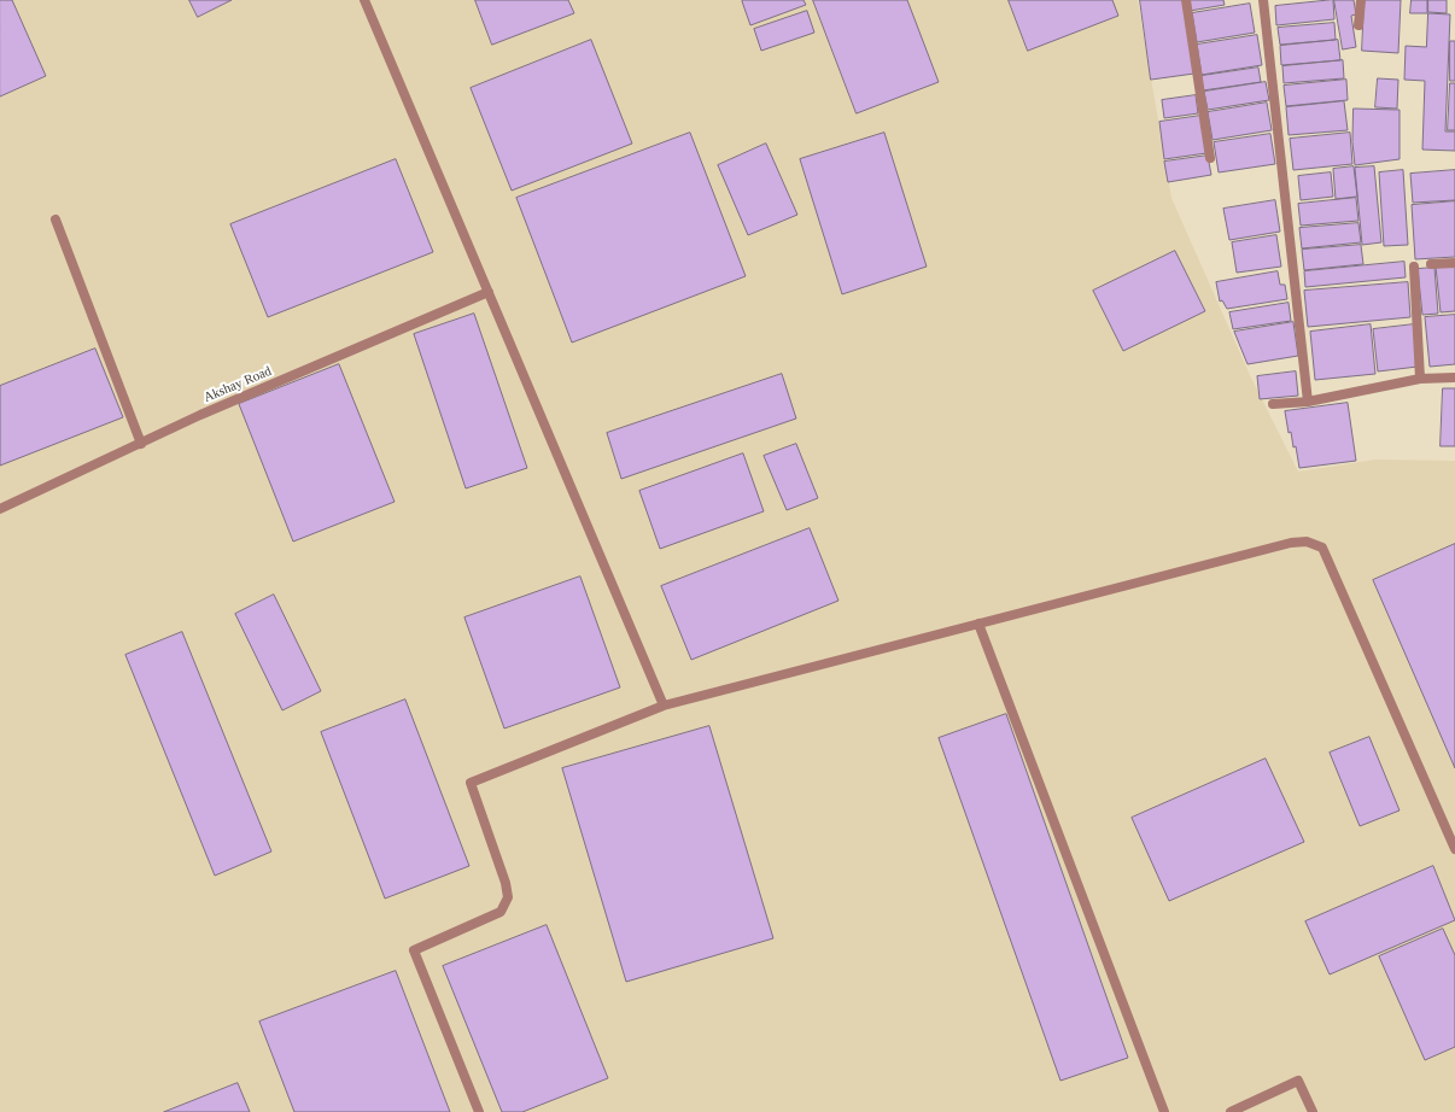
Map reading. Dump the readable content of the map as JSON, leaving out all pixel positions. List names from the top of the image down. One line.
{"streets":{"street":["Akshay Road"]}}
